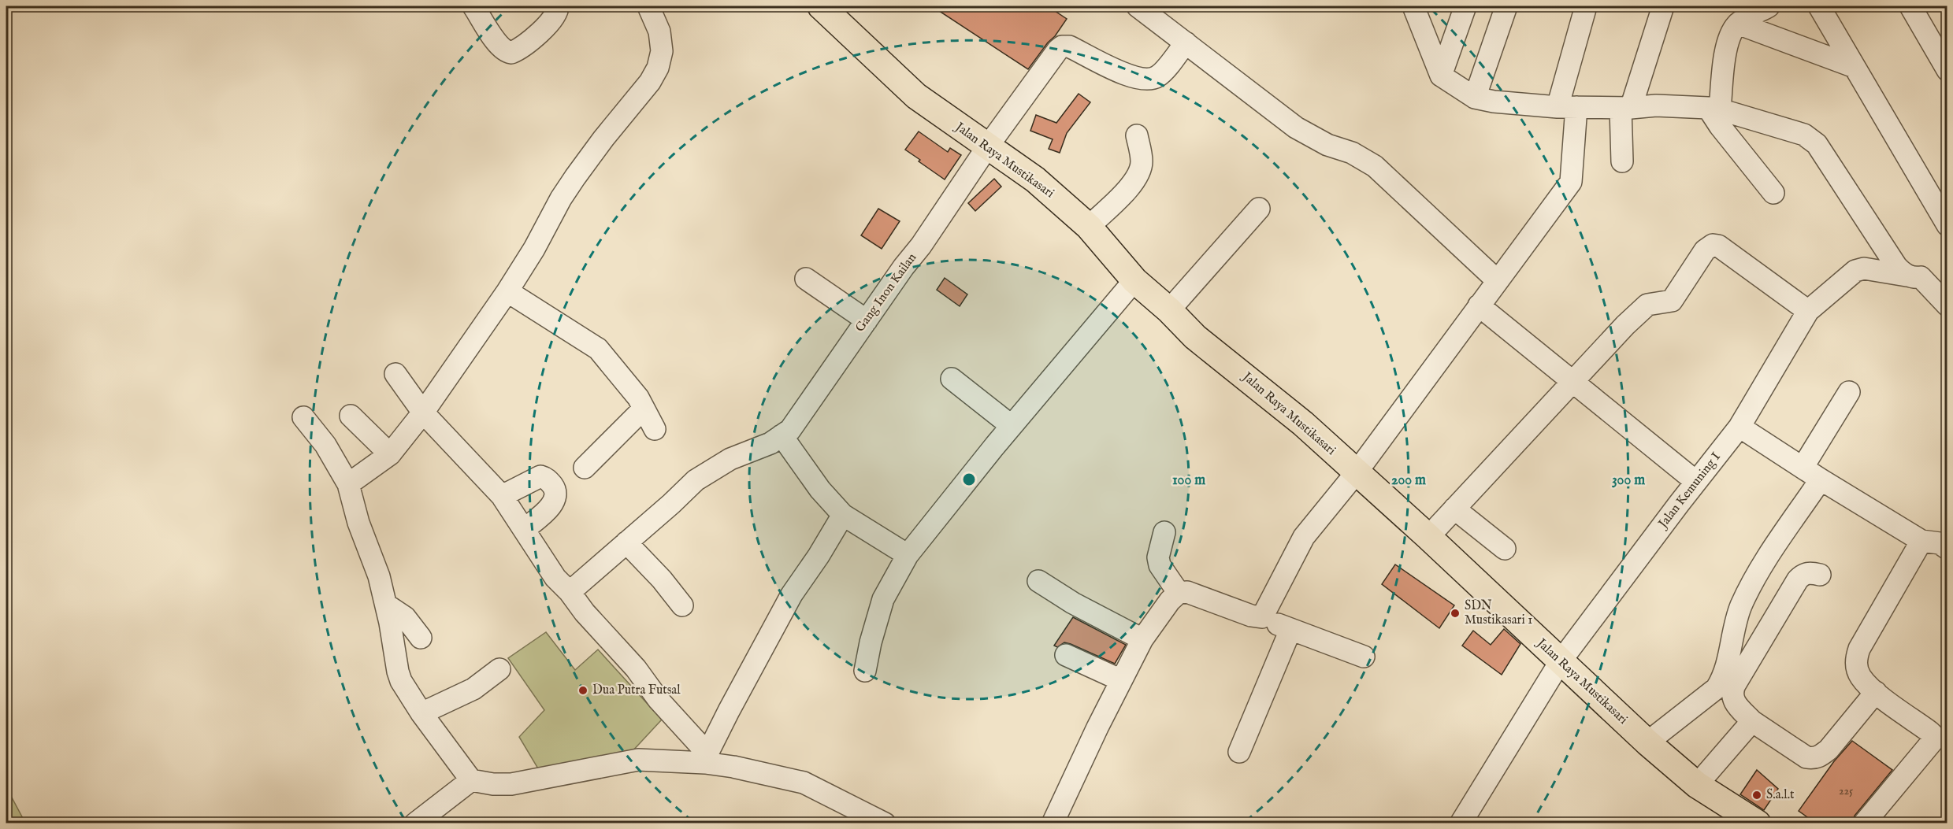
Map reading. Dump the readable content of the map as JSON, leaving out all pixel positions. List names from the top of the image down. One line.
{"streets":{"main road":["Jalan Raya Mustikasari"],"street":["Gang Inon Kailan","Jalan Kemuning I"]},"crossings":[["Jalan Raya Mustikasari","Gang Inon Kailan"],["Jalan Raya Mustikasari","Jalan Kemuning I"]],"places":["SDN Mustikasari 1","Dua Putra Futsal","S.a.l.t"],"house_numbers":["225"],"rings":["100 m","200 m","300 m"]}
